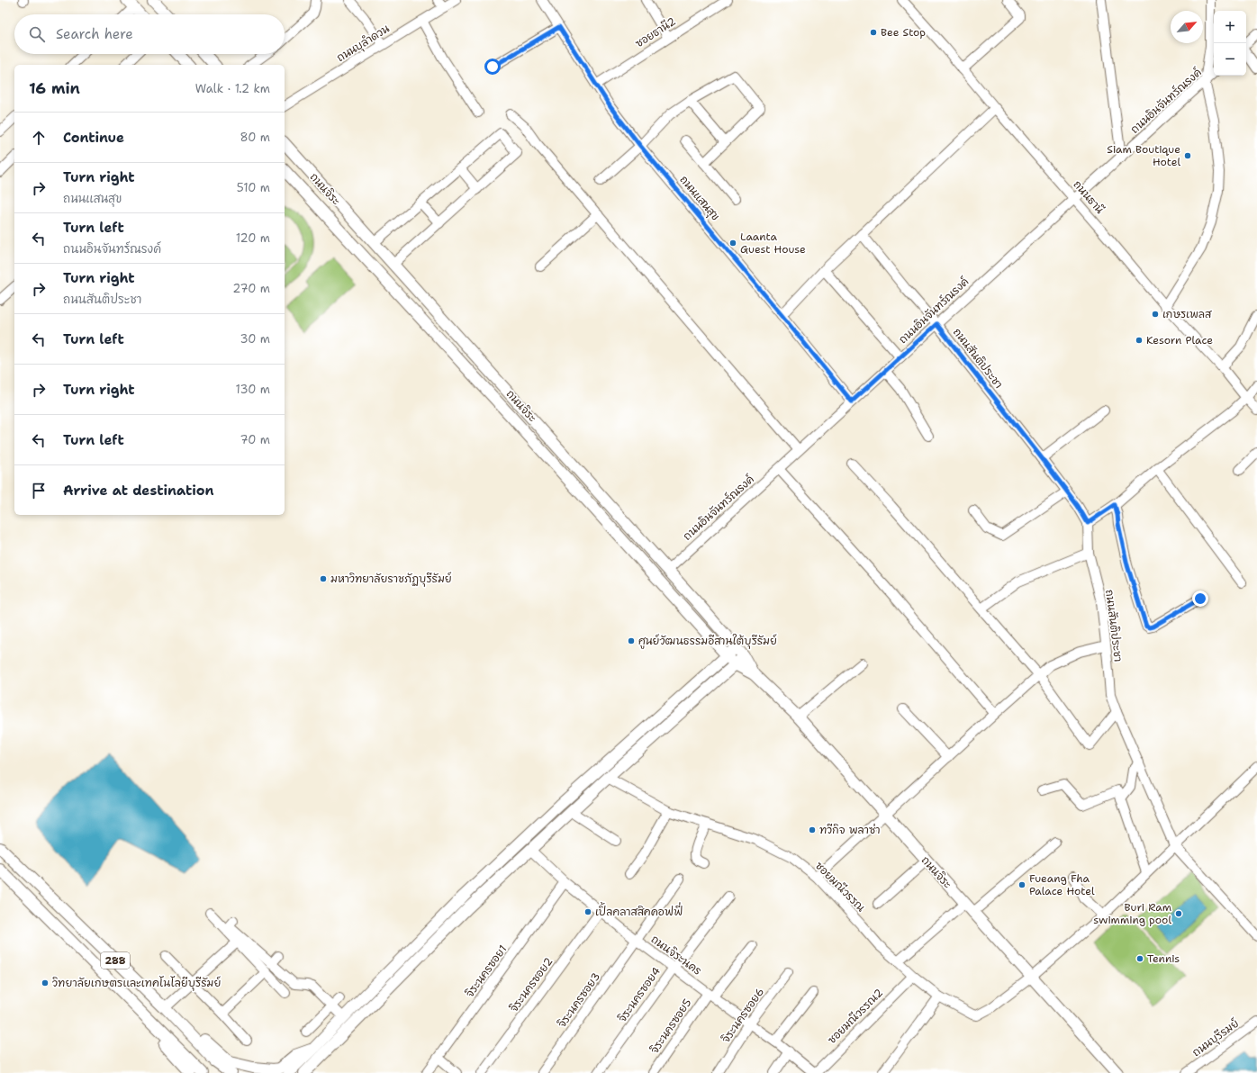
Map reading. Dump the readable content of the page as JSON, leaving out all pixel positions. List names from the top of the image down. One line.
{"streets":{"main road":["ถนนจิระ","288"],"street":["ซอยธานี2","ถนนบุลำดวน","ถนนอินจันทร์ณรงค์","ถนนธานี","ถนนแสนสุข","ถนนสันติประชา","ซอยมณีวรรณ","ถนนจิระนคร","จิระนครซอย1","จิระนครซอย2","จิระนครซอย4","จิระนครซอย3","จิระนครซอย6","ซอยมณีวรรณ2","จิระนครซอย5","ถนนบุรีรมย์"]},"crossings":[["ซอยธานี2","ถนนแสนสุข"],["ถนนอินจันทร์ณรงค์","ถนนจิระ"],["ถนนอินจันทร์ณรงค์","ถนนธานี"],["ถนนอินจันทร์ณรงค์","ถนนแสนสุข"],["ถนนอินจันทร์ณรงค์","ถนนสันติประชา"],["ถนนจิระ","ซอยมณีวรรณ"],["ซอยมณีวรรณ","ซอยมณีวรรณ2"],["ถนนจิระนคร","จิระนครซอย1"],["ถนนจิระนคร","จิระนครซอย2"],["ถนนจิระนคร","จิระนครซอย4"],["ถนนจิระนคร","จิระนครซอย3"],["ถนนจิระนคร","จิระนครซอย6"],["ถนนจิระนคร","ซอยมณีวรรณ2"],["ถนนจิระนคร","จิระนครซอย5"]],"places":["Bee Stop","Siam Boutique Hotel","Laanta Guest House","เกษรเพลส","Kesorn Place","มหาวิทยาลัยราชภัฏบุรีรัมย์","ศูนย์วัฒนธรรมอีสานใต้บุรีรัมย์","ทวีกิจ พลาซ่า","Fueang Fha Palace Hotel","เปิ้ลคลาสสิคคอฟฟี่","Buri Ram swimming pool","Tennis","วิทยาลัยเกษตรและเทคโนโลยีบุรีรัมย์"],"north":"top right","page":{"map_buttons":["+","−"],"search":"Search here","heading":["16 min","Walk · 1.2 km"],"list":[["Continue","80 m"],["Turn right","ถนนแสนสุข","510 m"],["Turn left","ถนนอินจันทร์ณรงค์","120 m"],["Turn right","ถนนสันติประชา","270 m"],["Turn left","30 m"],["Turn right","130 m"],["Turn left","70 m"],"Arrive at destination"]}}
